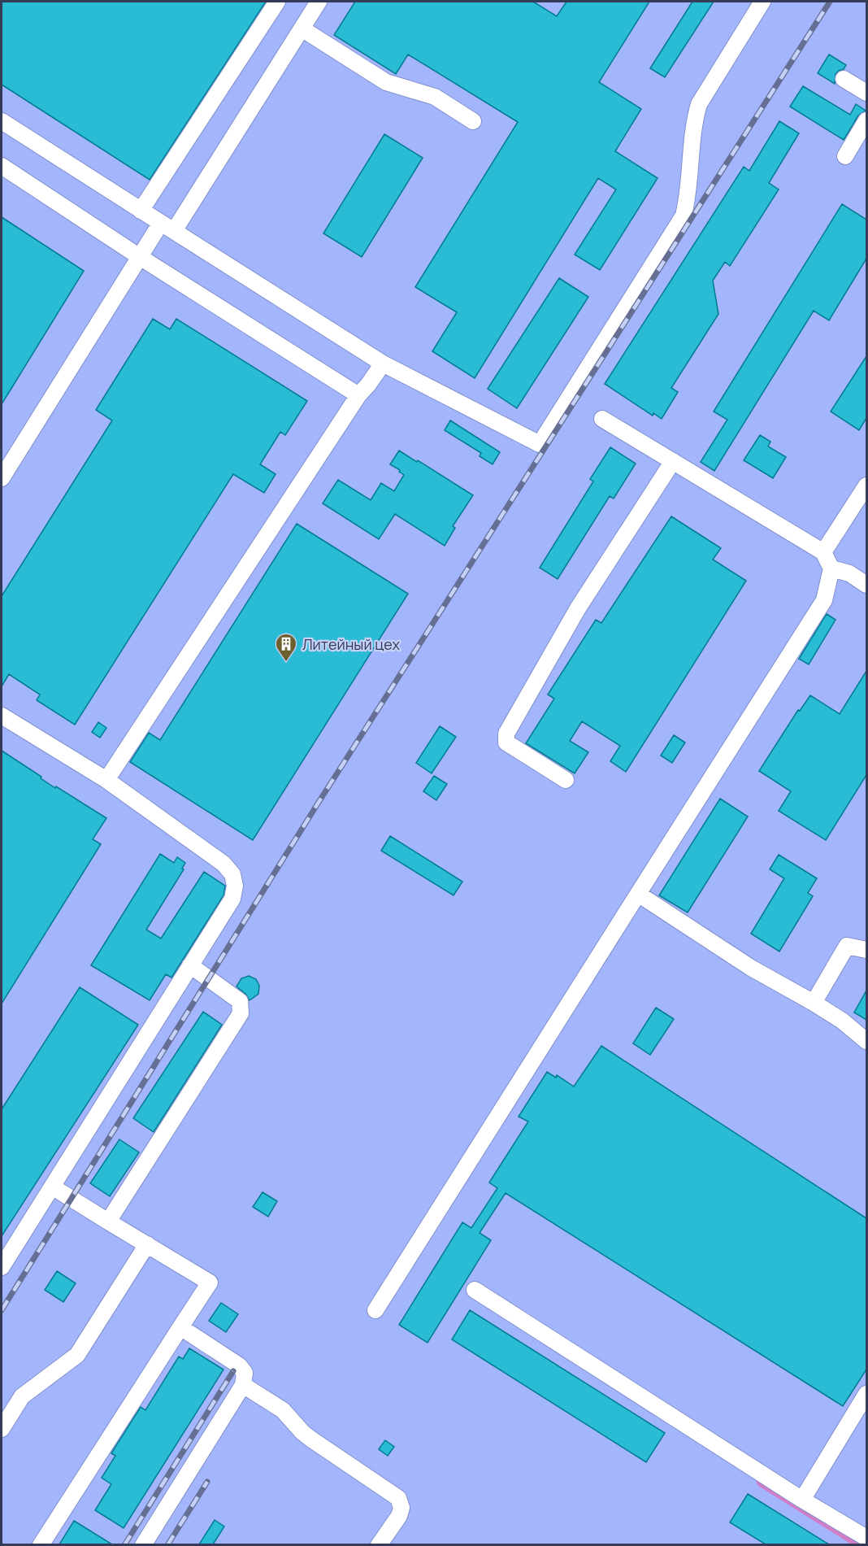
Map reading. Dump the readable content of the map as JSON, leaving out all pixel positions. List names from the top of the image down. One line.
{"places":{"building":["Литейный цех"]}}
